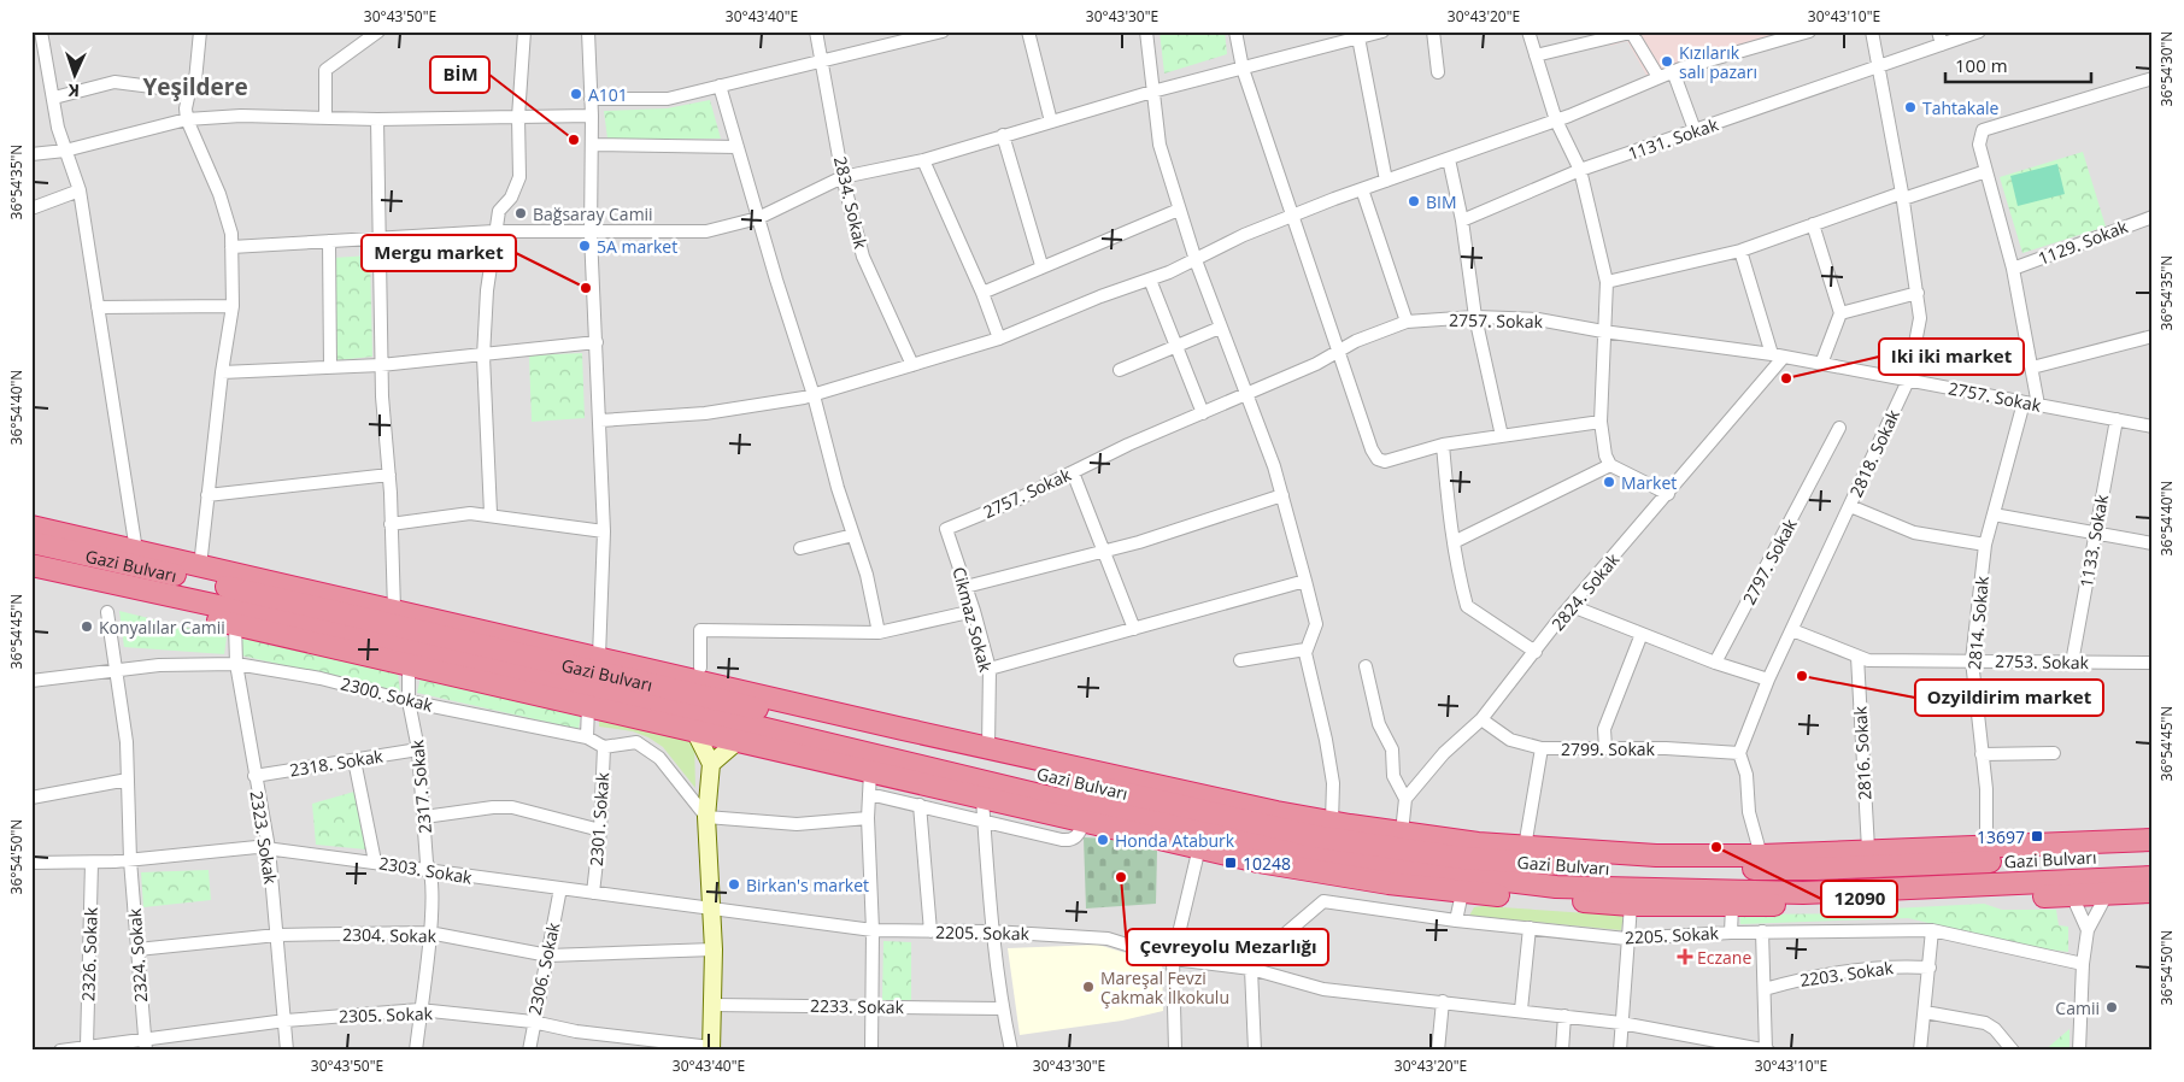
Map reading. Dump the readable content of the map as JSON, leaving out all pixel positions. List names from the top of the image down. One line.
{"streets":{"highway":["Gazi Bulvarı"],"street":["1131. Sokak","2834. Sokak","1129. Sokak","2757. Sokak","2818. Sokak","1133. Sokak","2797. Sokak","2824. Sokak","Cikmaz Sokak","2814. Sokak","2753. Sokak","2300. Sokak","2799. Sokak","2816. Sokak","2318. Sokak","2317. Sokak","2301. Sokak","2323. Sokak","2303. Sokak","2205. Sokak","2304. Sokak","2326. Sokak","2324. Sokak","2306. Sokak","2203. Sokak","2233. Sokak","2305. Sokak"]},"crossings":[["1131. Sokak","2818. Sokak"],["2757. Sokak","2818. Sokak"],["2757. Sokak","1133. Sokak"],["2757. Sokak","2824. Sokak"],["2757. Sokak","Cikmaz Sokak"],["2757. Sokak","2814. Sokak"],["2818. Sokak","2753. Sokak"],["2818. Sokak","2799. Sokak"],["1133. Sokak","2753. Sokak"],["2824. Sokak","2799. Sokak"],["2814. Sokak","2753. Sokak"],["2753. Sokak","2816. Sokak"],["2300. Sokak","2317. Sokak"],["2300. Sokak","2301. Sokak"],["2300. Sokak","2323. Sokak"],["2300. Sokak","2324. Sokak"],["2318. Sokak","2317. Sokak"],["2318. Sokak","2323. Sokak"],["2317. Sokak","2303. Sokak"],["2317. Sokak","2304. Sokak"],["2317. Sokak","2305. Sokak"],["2301. Sokak","2303. Sokak"],["2323. Sokak","2303. Sokak"],["2323. Sokak","2304. Sokak"],["2323. Sokak","2305. Sokak"],["2303. Sokak","2205. Sokak"],["2303. Sokak","2326. Sokak"],["2303. Sokak","2324. Sokak"],["2303. Sokak","2306. Sokak"],["2304. Sokak","2324. Sokak"],["2304. Sokak","2306. Sokak"],["2326. Sokak","2305. Sokak"],["2324. Sokak","2305. Sokak"],["2306. Sokak","2305. Sokak"]],"districts":["Yeşildere"],"places":{"other":["Kızılarık salı pazarı","A101","Tahtakale","BİM","BIM","Bağsaray Camii","5A market","Mergu market","Iki iki market","Market","Konyalılar Camii","Ozyildirim market","Honda Ataburk","12090","Çevreyolu Mezarlığı","Birkan's market","Mareşal Fevzi Çakmak İlkokulu","Camii"],"transit":["13697","10248"],"health":["Eczane"]},"scale_bar":"100 m","north":"bottom","coordinates":["30°43'50\"E","30°43'40\"E","30°43'30\"E","30°43'20\"E","30°43'10\"E","36°54'30\"N","36°54'35\"N","36°54'40\"N","36°54'45\"N","36°54'50\"N"]}
